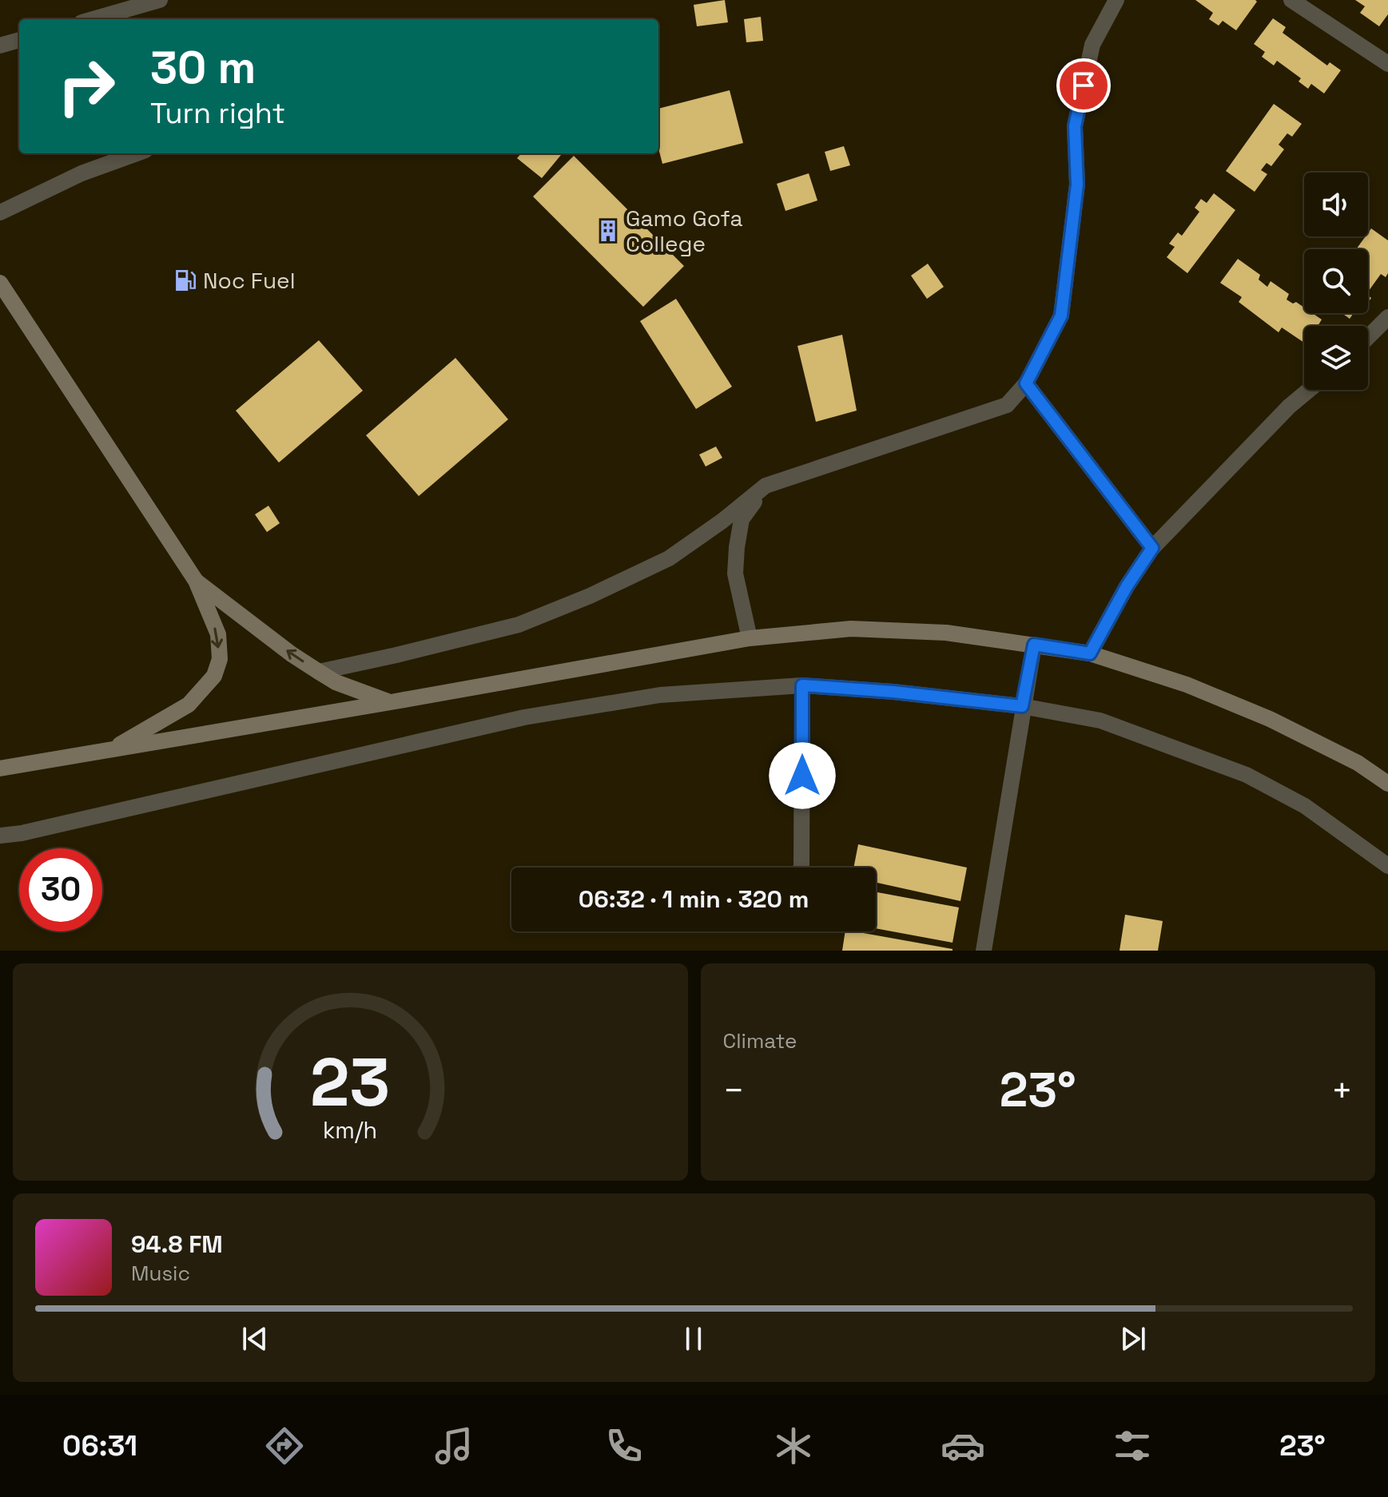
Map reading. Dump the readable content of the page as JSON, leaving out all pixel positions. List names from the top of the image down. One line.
{"places":{"building":["Gamo Gofa College"],"fuel station":["Noc Fuel"]},"page":{"turn":["30 m","Turn right"],"limit":"30","trip":"06:32 · 1 min · 320 m","tile":"Climate","heat":["−","23°","+"],"song":["94.8 FM","Music"],"tabs":["06:31","23°"],"gauge":["23","km/h"]}}
